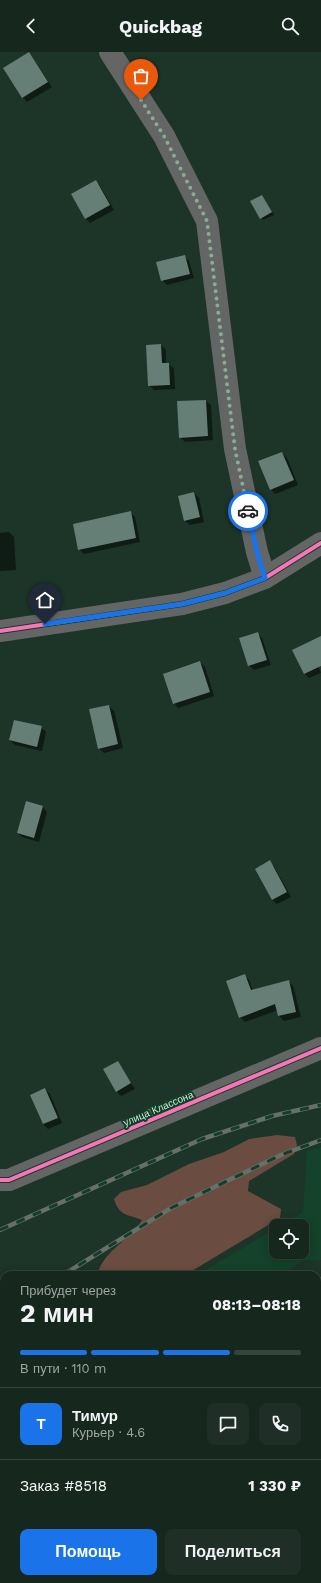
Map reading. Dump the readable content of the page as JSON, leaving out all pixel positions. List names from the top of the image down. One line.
{"streets":{"street":["улица Классона"]},"page":{"header":"Quickbag","heading":["2 мин","Прибудет через","08:13–08:18"],"panel":["Тимур","Курьер · 4.6","Заказ #8518","1 330 ₽"],"bar":"В пути · 110 m","round":"Т","buttons":["Помощь","Поделиться"]}}
